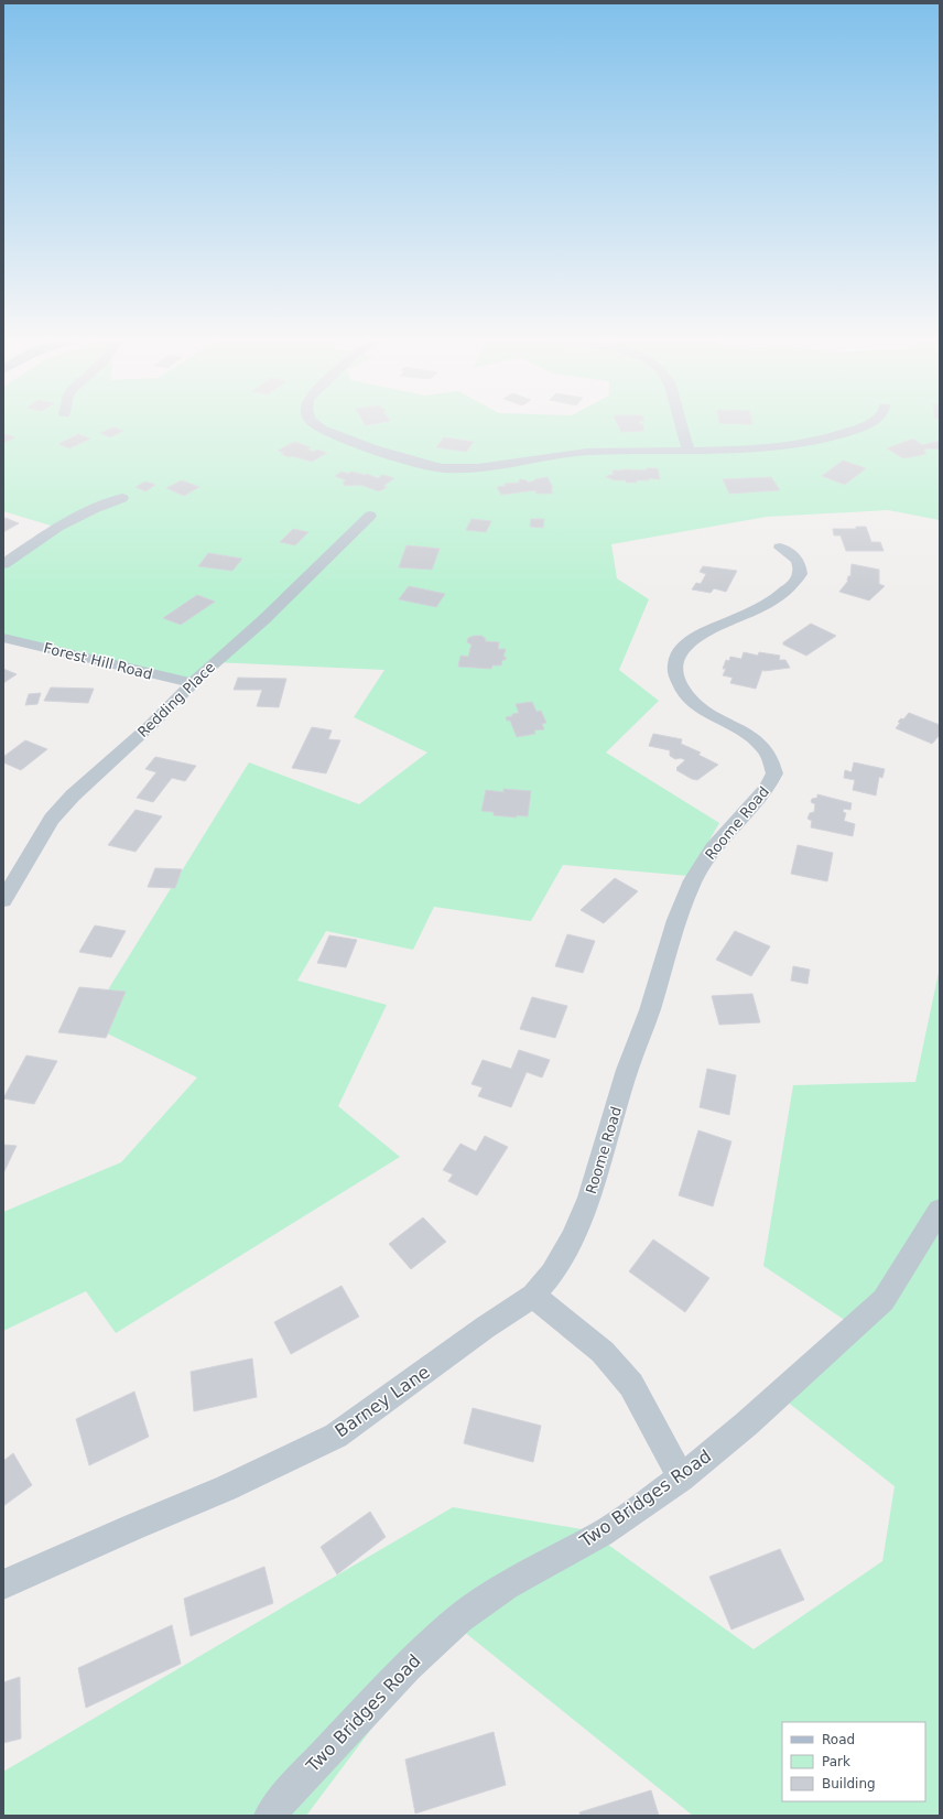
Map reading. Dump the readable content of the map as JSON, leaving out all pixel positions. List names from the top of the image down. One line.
{"streets":{"street":["Forest Hill Road","Redding Place","Roome Road","Barney Lane","Two Bridges Road"]},"crossings":[["Forest Hill Road","Redding Place"],["Roome Road","Barney Lane"]],"legend":["Road","Park","Building"]}
